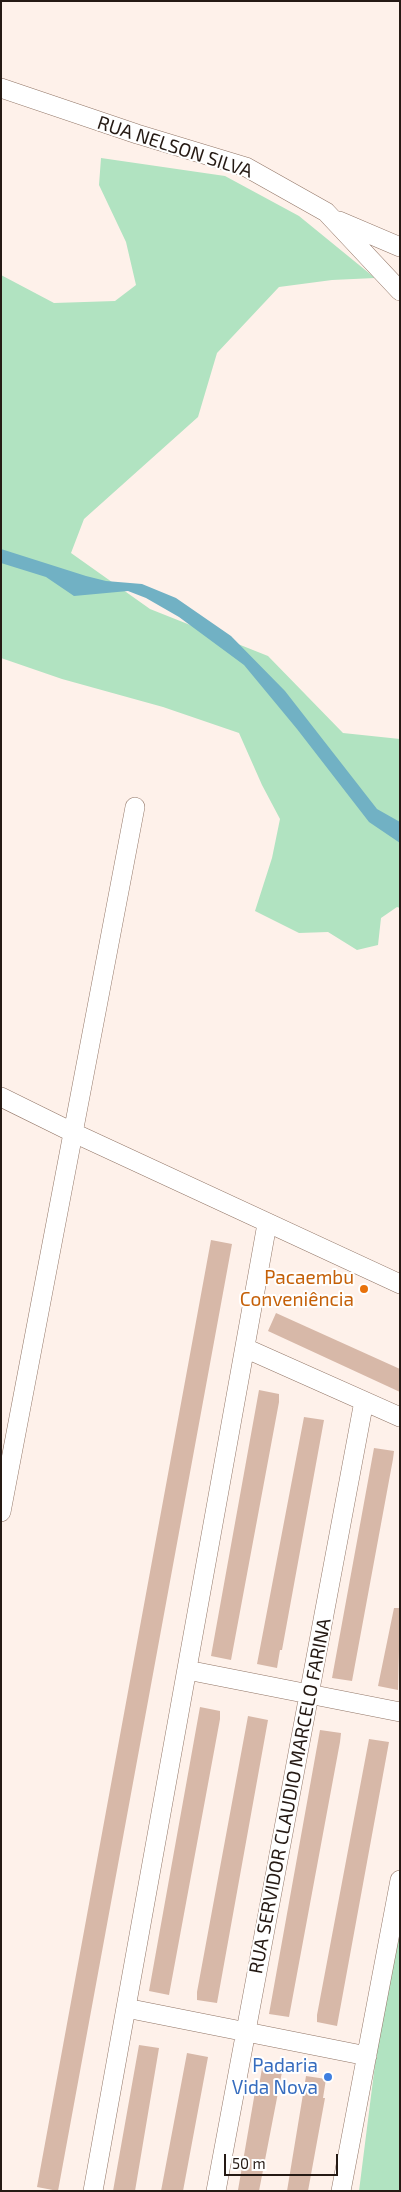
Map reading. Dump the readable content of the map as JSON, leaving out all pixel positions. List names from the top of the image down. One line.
{"streets":{"street":["RUA NELSON SILVA","RUA SERVIDOR CLAUDIO MARCELO FARINA"]},"places":["Pacaembu Conveniência","Padaria Vida Nova"],"scale_bar":"50 m"}
